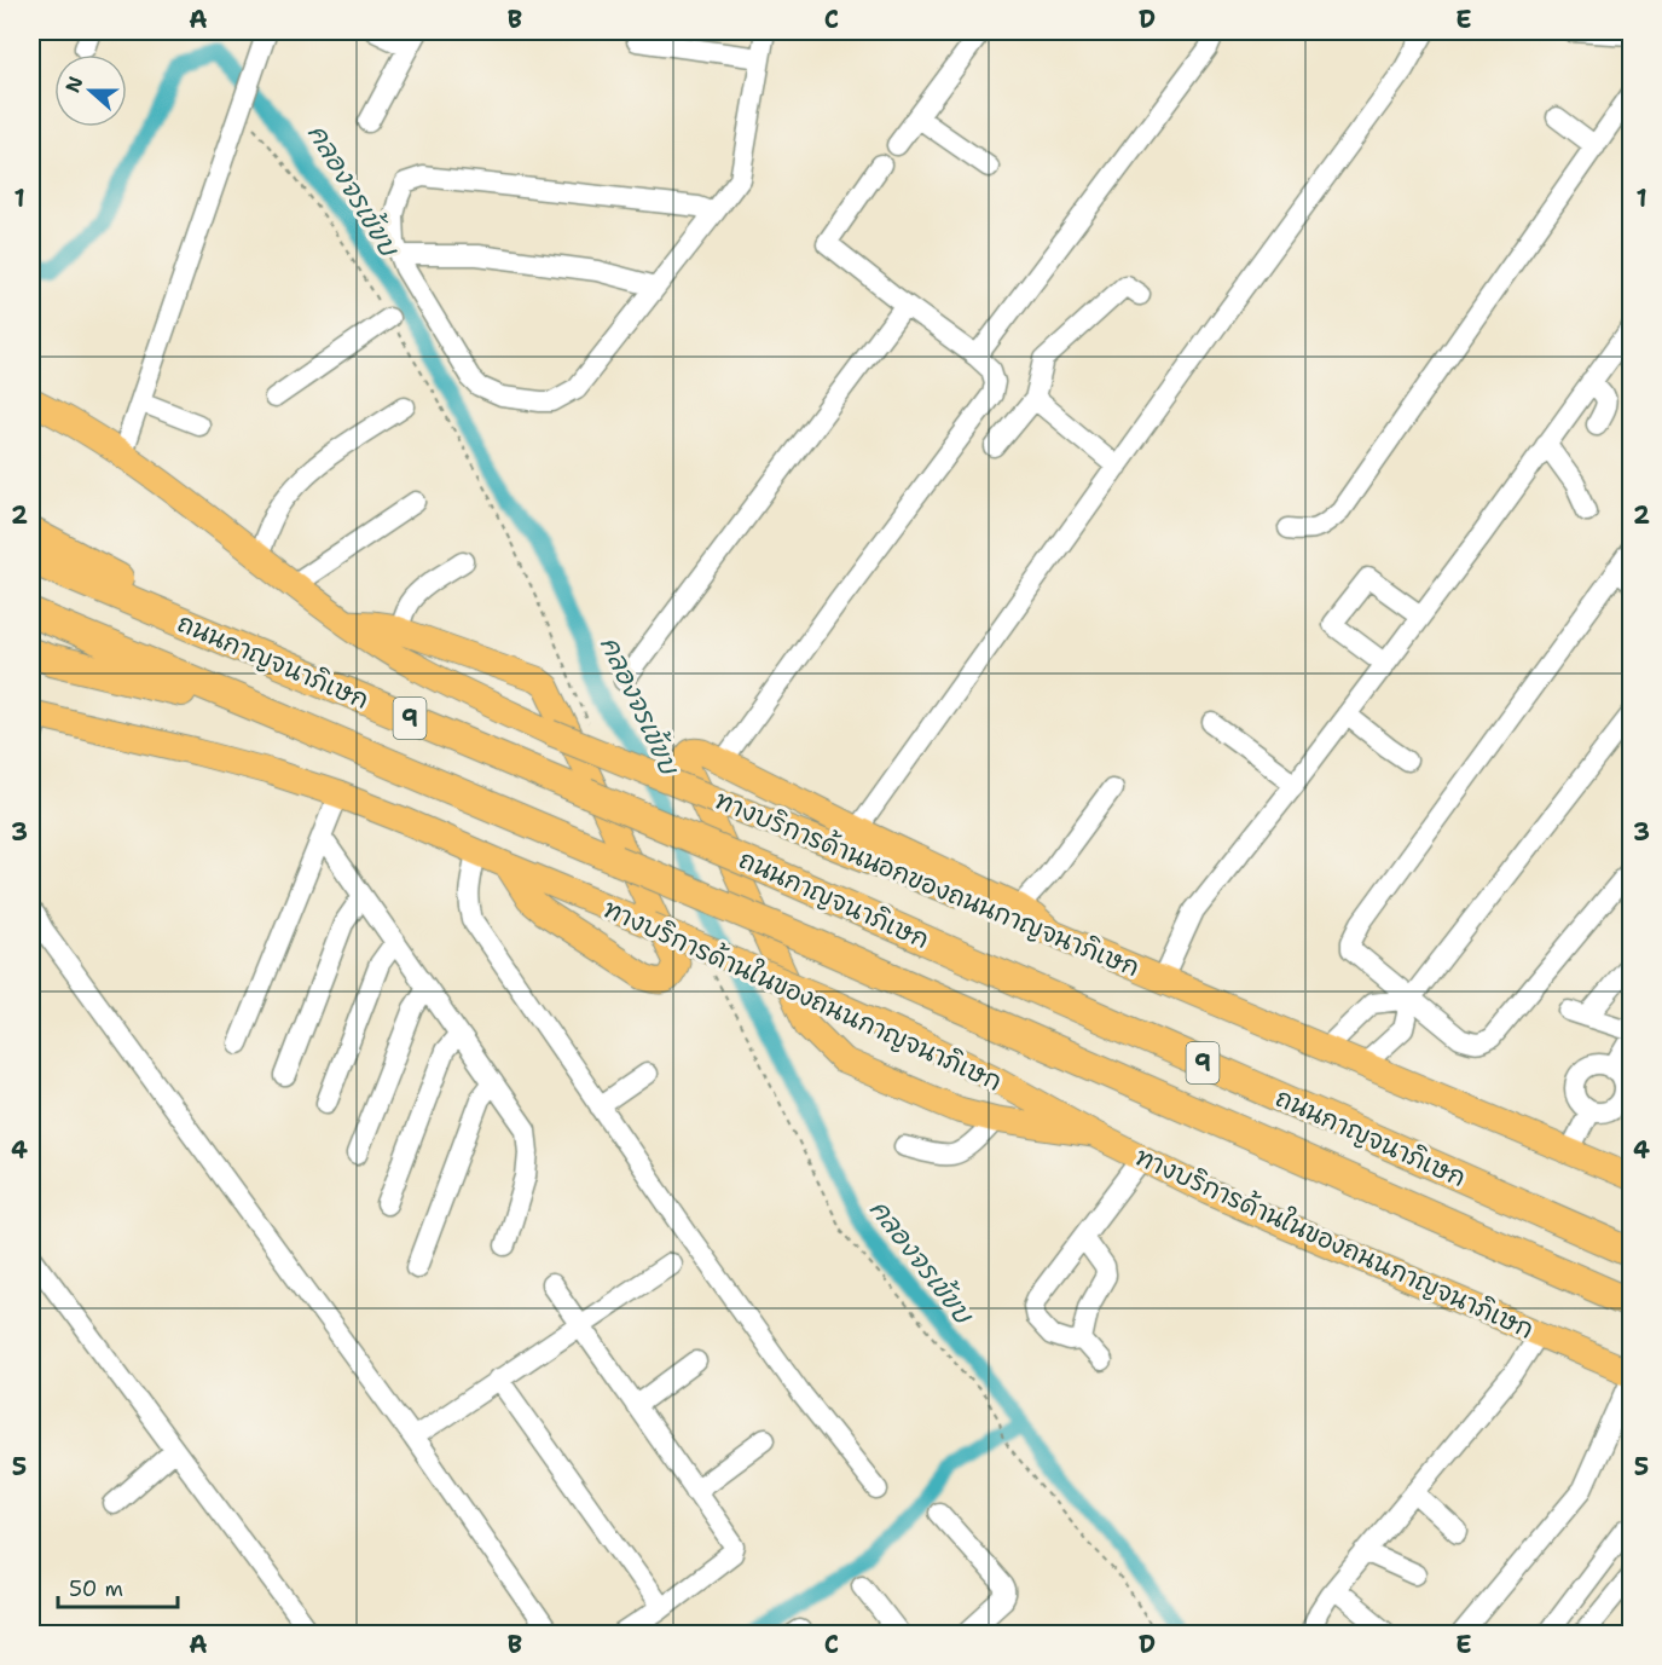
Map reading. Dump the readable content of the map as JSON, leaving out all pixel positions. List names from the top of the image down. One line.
{"streets":{"highway":["ถนนกาญจนาภิเษก","9"],"main road":["ทางบริการด้านนอกของถนนกาญจนาภิเษก","ทางบริการด้านในของถนนกาญจนาภิเษก"]},"water":["คลองจรเข้ขบ"],"scale_bar":"50 m","north":"left","grid":{"columns":["A","B","C","D","E"],"rows":["1","2","3","4","5"]}}
